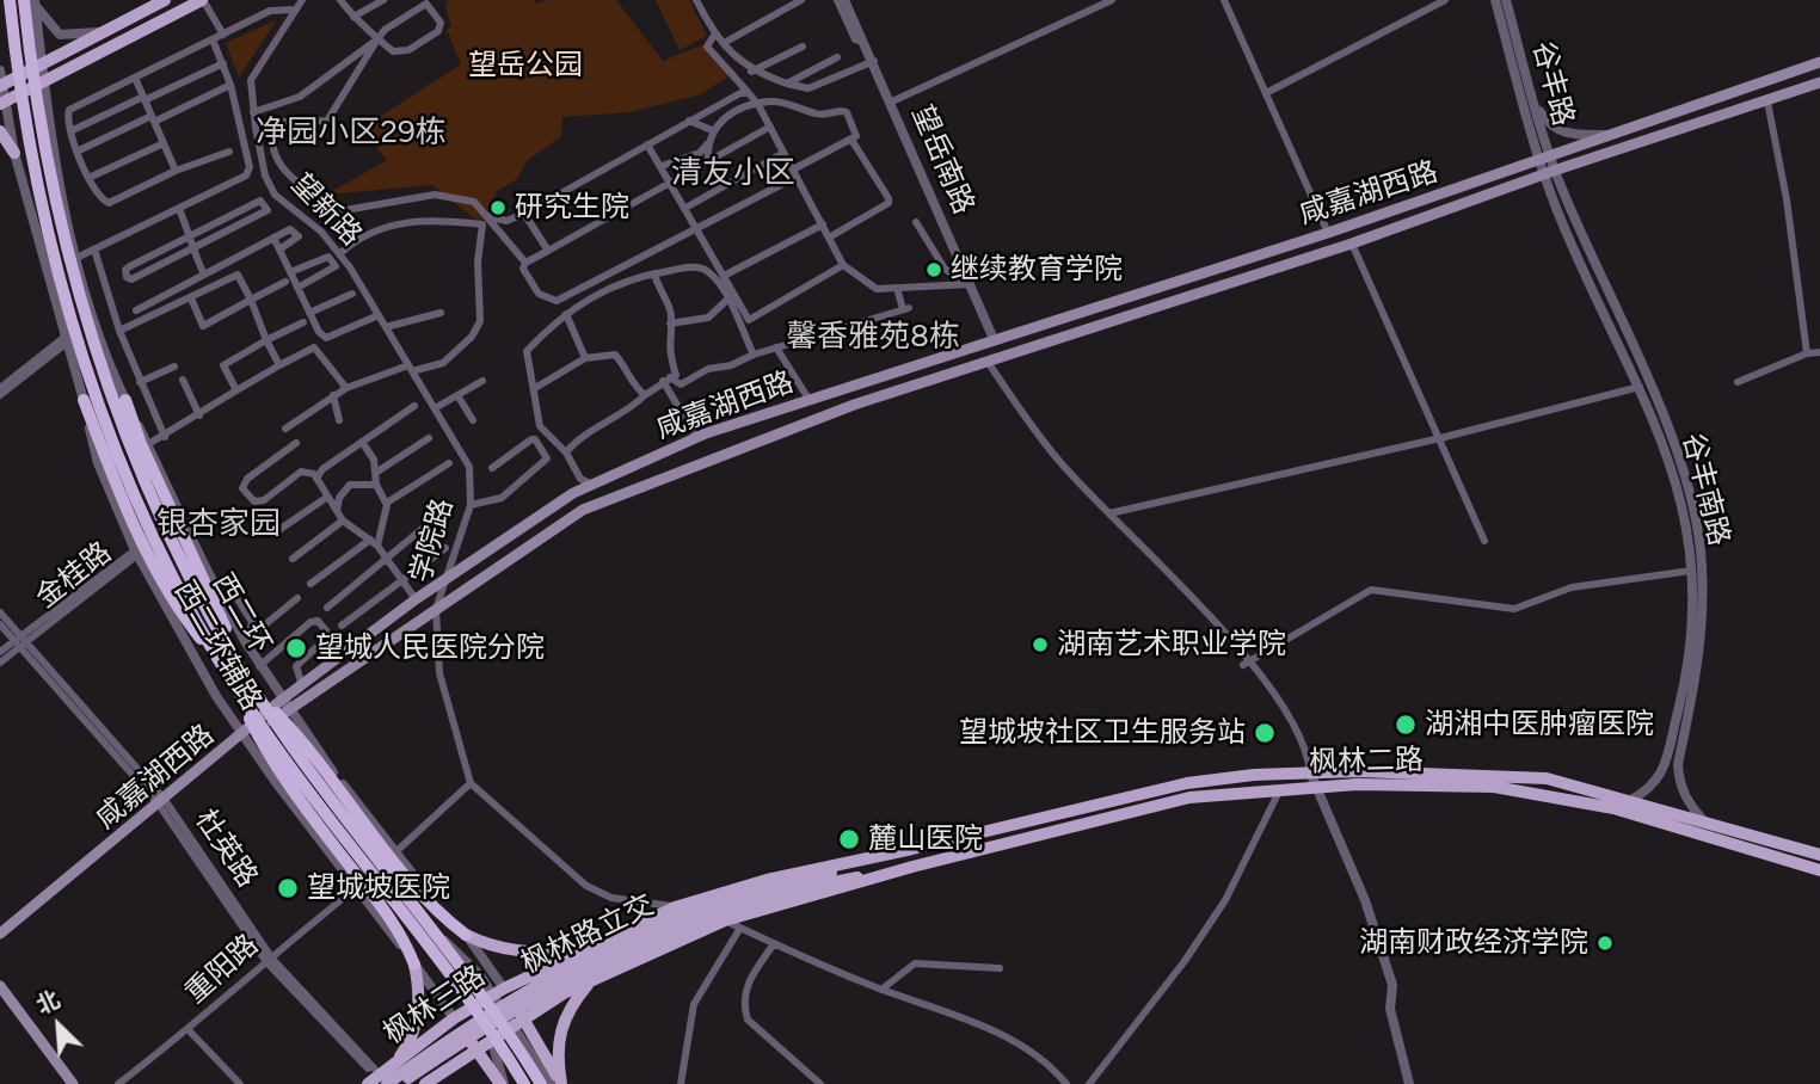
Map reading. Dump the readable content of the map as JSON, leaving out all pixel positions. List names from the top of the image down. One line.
{"streets":{"highway":["西二环"],"main road":["咸嘉湖西路","西二环辅路","枫林二路","枫林路立交","枫林三路"],"street":["谷丰路","望岳南路","望新路","谷丰南路","学院路","金桂路","杜英路","重阳路"]},"crossings":[["谷丰路","咸嘉湖西路"],["谷丰路","谷丰南路"],["望岳南路","咸嘉湖西路"],["咸嘉湖西路","谷丰南路"],["咸嘉湖西路","学院路"],["咸嘉湖西路","西二环辅路"],["咸嘉湖西路","杜英路"],["望新路","学院路"],["谷丰南路","枫林二路"],["金桂路","西二环辅路"],["金桂路","杜英路"],["西二环辅路","重阳路"],["西二环辅路","枫林三路"],["枫林二路","枫林路立交"],["枫林二路","枫林三路"],["杜英路","枫林路立交"],["杜英路","重阳路"],["杜英路","枫林三路"],["枫林路立交","枫林三路"]],"districts":["净园小区29栋","清友小区","馨香雅苑8栋","银杏家园"],"parks":["望岳公园"],"places":["研究生院","继续教育学院","湖南艺术职业学院","望城人民医院分院","湖湘中医肿瘤医院","望城坡社区卫生服务站","麓山医院","望城坡医院","湖南财政经济学院"],"north":"top left"}
